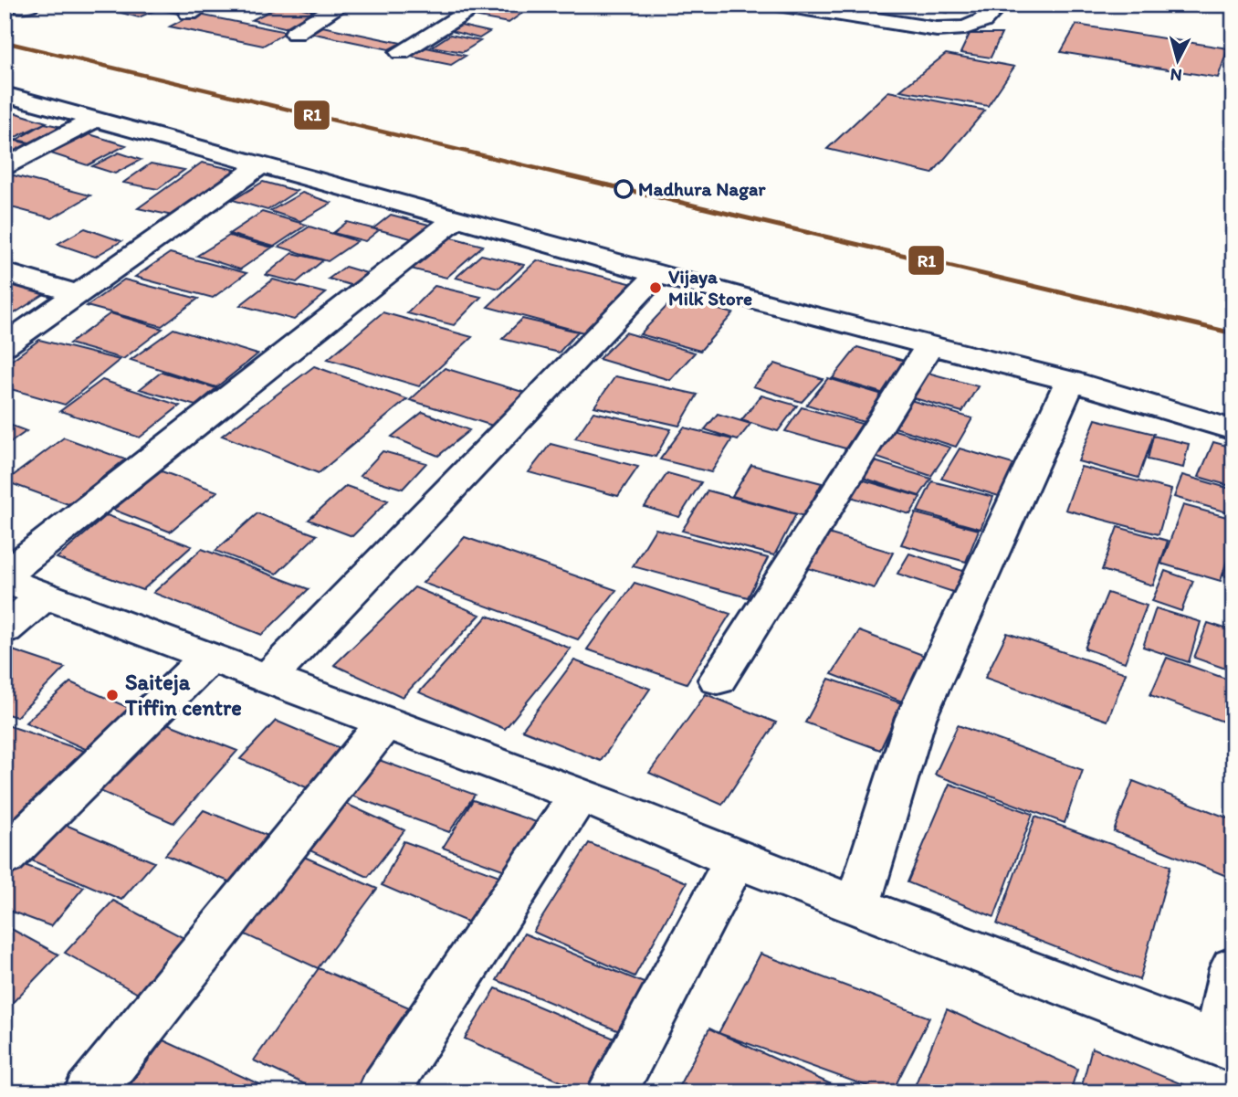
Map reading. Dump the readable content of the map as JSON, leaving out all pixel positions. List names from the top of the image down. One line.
{"places":["Madhura Nagar","Vijaya Milk Store","Saiteja Tiffin centre"],"lines":["transit line R1"],"north":"bottom"}
